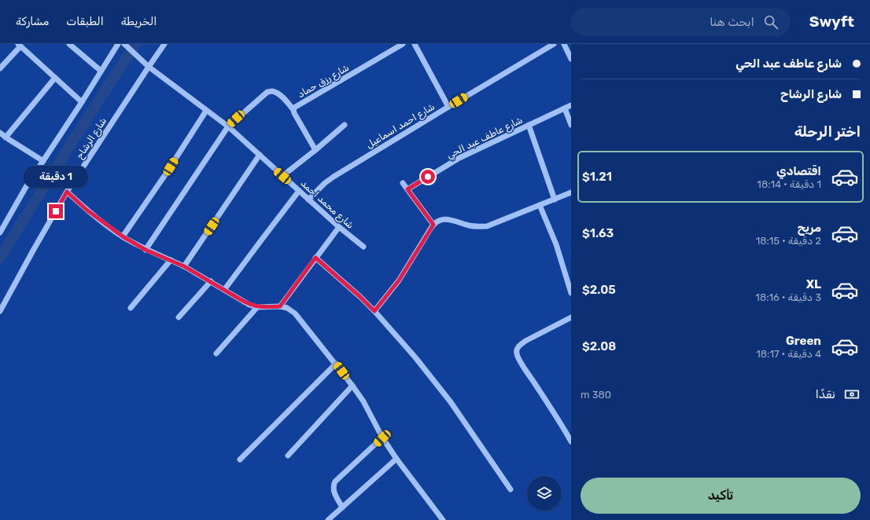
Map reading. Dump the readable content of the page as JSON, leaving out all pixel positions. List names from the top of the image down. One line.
{"streets":{"street":["شارع رزق حماد","شارع احمد اسماعيل","شارع عاطف عبد الحي","شارع الرشاح","شارع محمد احمد"]},"crossings":[["شارع احمد اسماعيل","شارع محمد احمد"],["شارع الرشاح","شارع محمد احمد"]],"page":{"header":"Swyft","search":"ابحث هنا","nav":["الخريطة","الطبقات","مشاركة"],"banner":["شارع عاطف عبد الحي","شارع الرشاح"],"heading":"اختر الرحلة","list":[{"name":"اقتصادي","note":"1 دقيقة · 18:14","value":"$1.21"},{"name":"مريح","note":"2 دقيقة · 18:15","value":"$1.63"},{"name":"XL","note":"3 دقيقة · 18:16","value":"$2.05"},{"name":"Green","note":"4 دقيقة · 18:17","value":"$2.08"}],"bubble":"1 دقيقة","pay":["نقدًا","380 m"],"buttons":"تأكيد"}}
